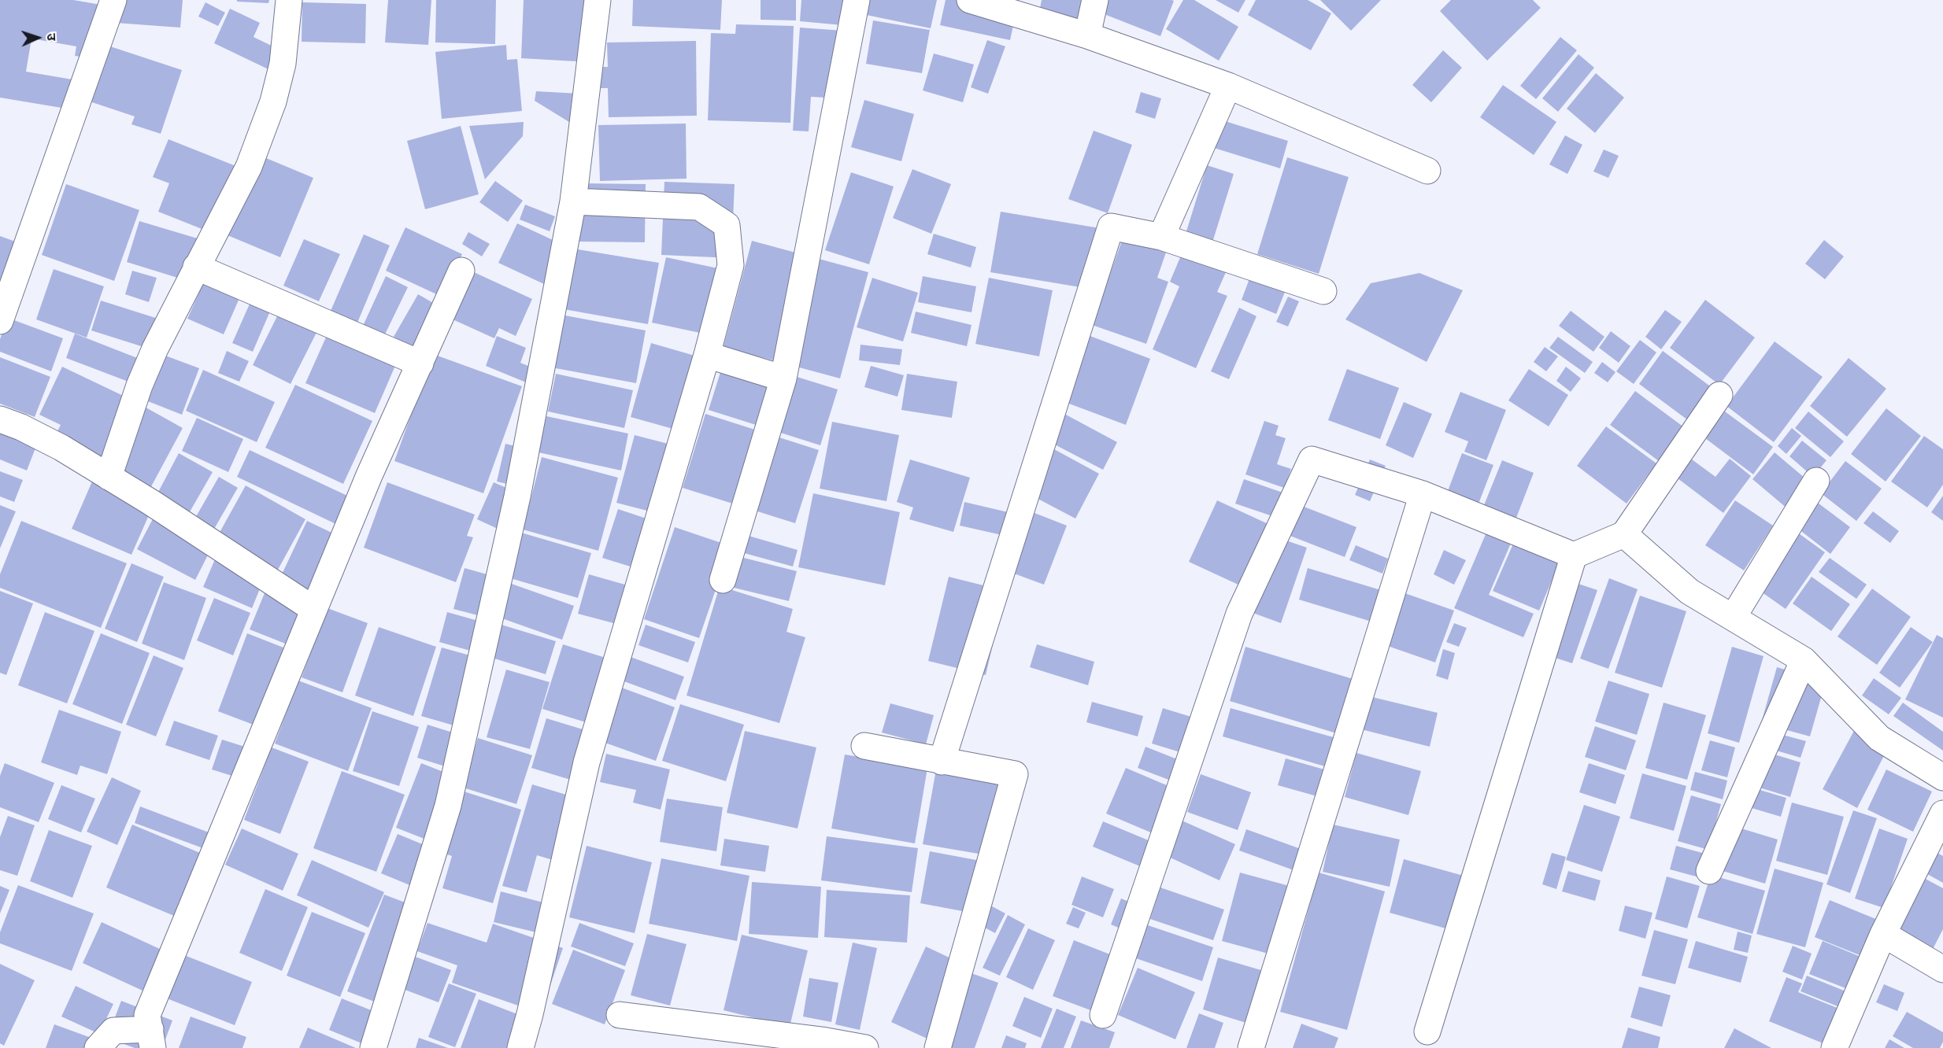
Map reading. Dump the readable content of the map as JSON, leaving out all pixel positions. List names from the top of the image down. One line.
{"north":"right"}
